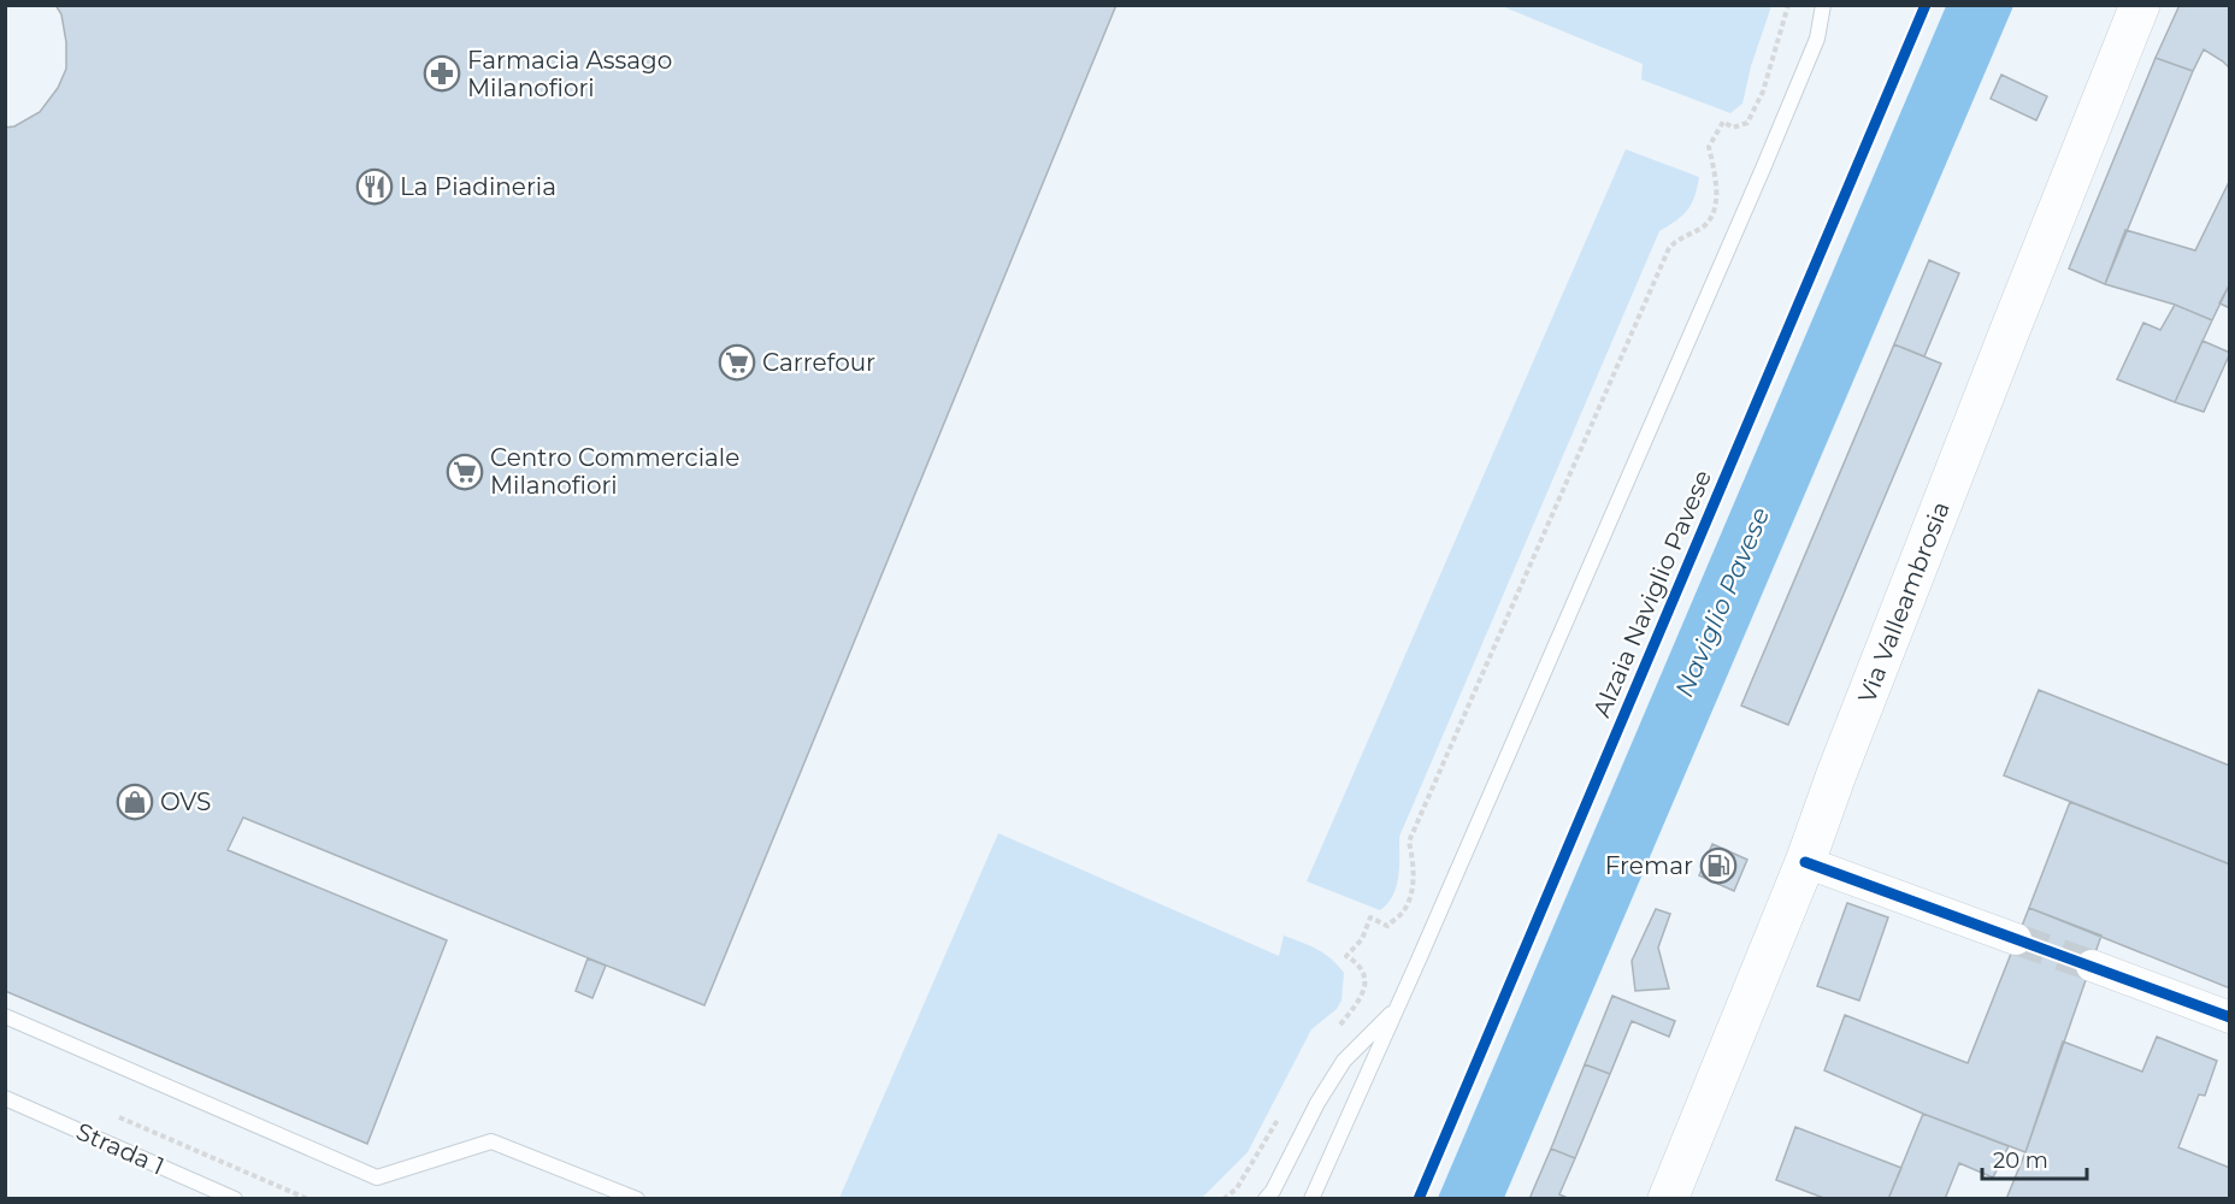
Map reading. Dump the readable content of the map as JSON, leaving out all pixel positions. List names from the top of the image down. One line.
{"streets":{"main road":["Via Valleambrosia"],"lane":["Strada 1"],"cycle path":["Alzaia Naviglio Pavese"]},"water":["Naviglio Pavese"],"places":{"pharmacy":["Farmacia Assago Milanofiori"],"restaurant":["La Piadineria"],"supermarket":["Carrefour","Centro Commerciale Milanofiori"],"shop":["OVS"],"fuel station":["Fremar"]},"scale_bar":"20 m"}
